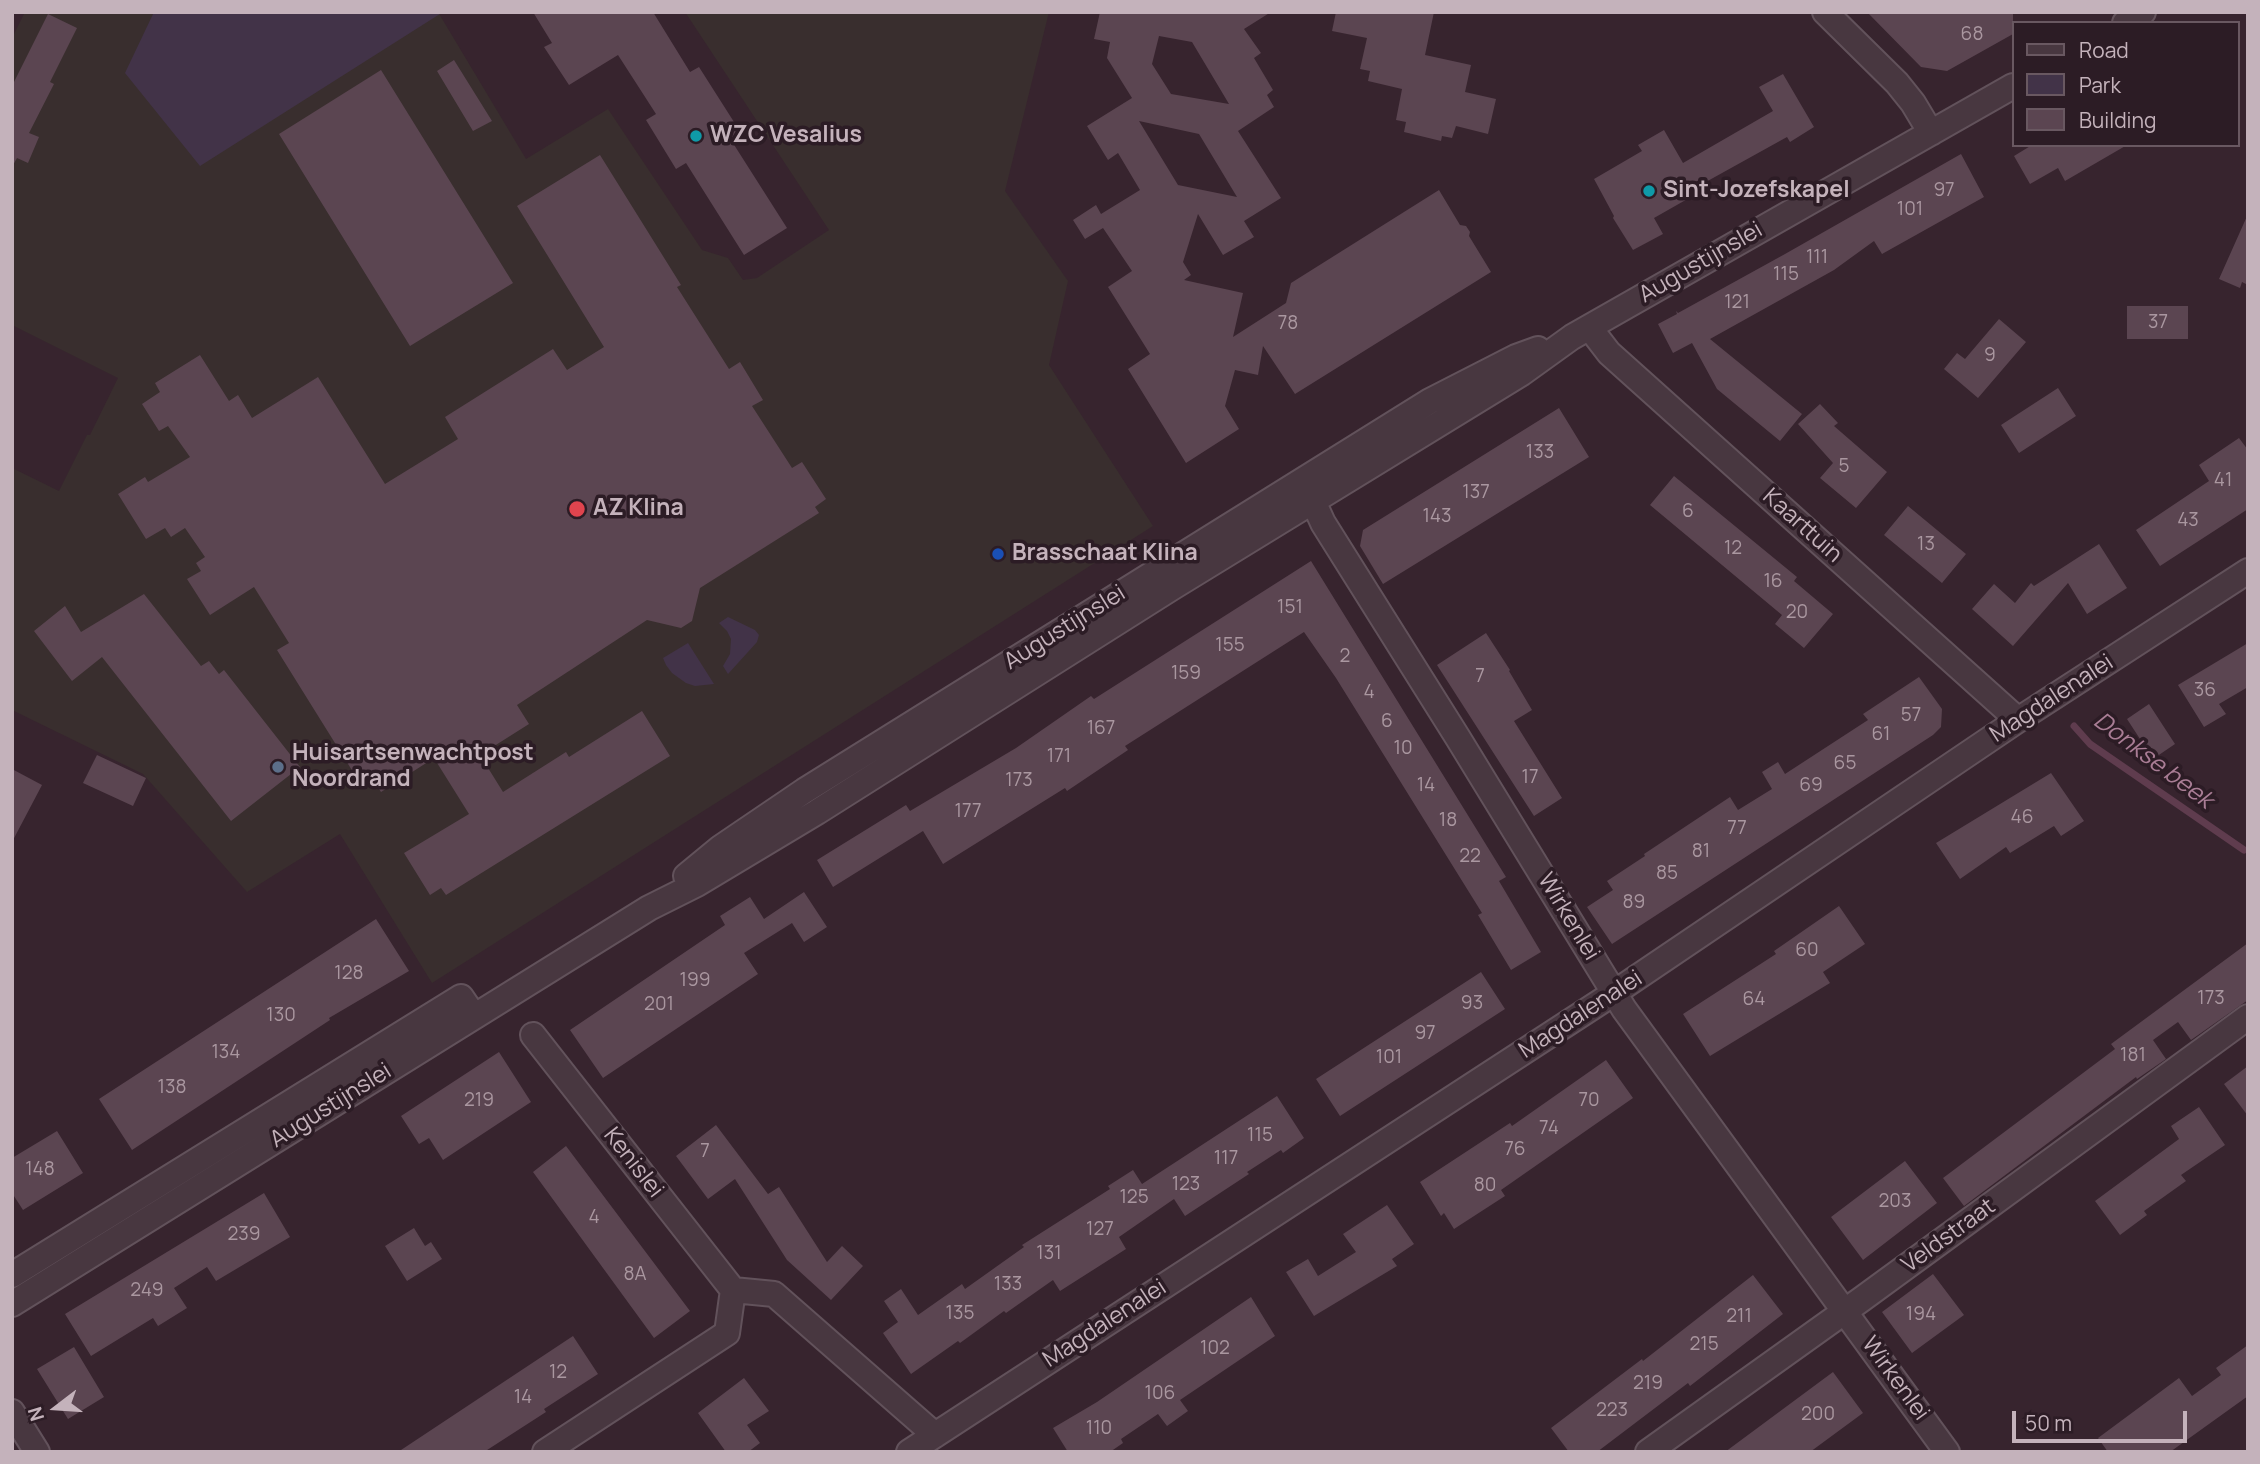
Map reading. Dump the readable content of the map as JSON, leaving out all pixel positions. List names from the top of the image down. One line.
{"streets":{"street":["Augustijnslei","Kaarttuin","Magdalenalei","Wirkenlei","Kenislei","Veldstraat"]},"crossings":[["Augustijnslei","Kaarttuin"],["Augustijnslei","Wirkenlei"],["Kaarttuin","Magdalenalei"],["Magdalenalei","Wirkenlei"],["Wirkenlei","Veldstraat"]],"water":["Donkse beek"],"places":["WZC Vesalius","Sint-Jozefskapel","AZ Klina","Brasschaat Klina","Huisartsenwachtpost Noordrand"],"house_numbers":["68","97","101","111","115","121","37","78","9","133","5","41","137","6","143","43","13","12","16","151","20","155","2","159","7","36","4","57","6","167","61","10","171","65","17","173","14","69","177","46","18","77","81","22","85","89","60","128","199","173","64","93","201","130","97","134","181","101","138","219","70","74","115","76","7","117","148","123","80","125","203","4","127","239","131","8A","133","249","135","194","211","215","102","12","219","106","14","223","200","110"],"legend":["Road","Park","Building"],"scale_bar":"50 m","north":"left"}
